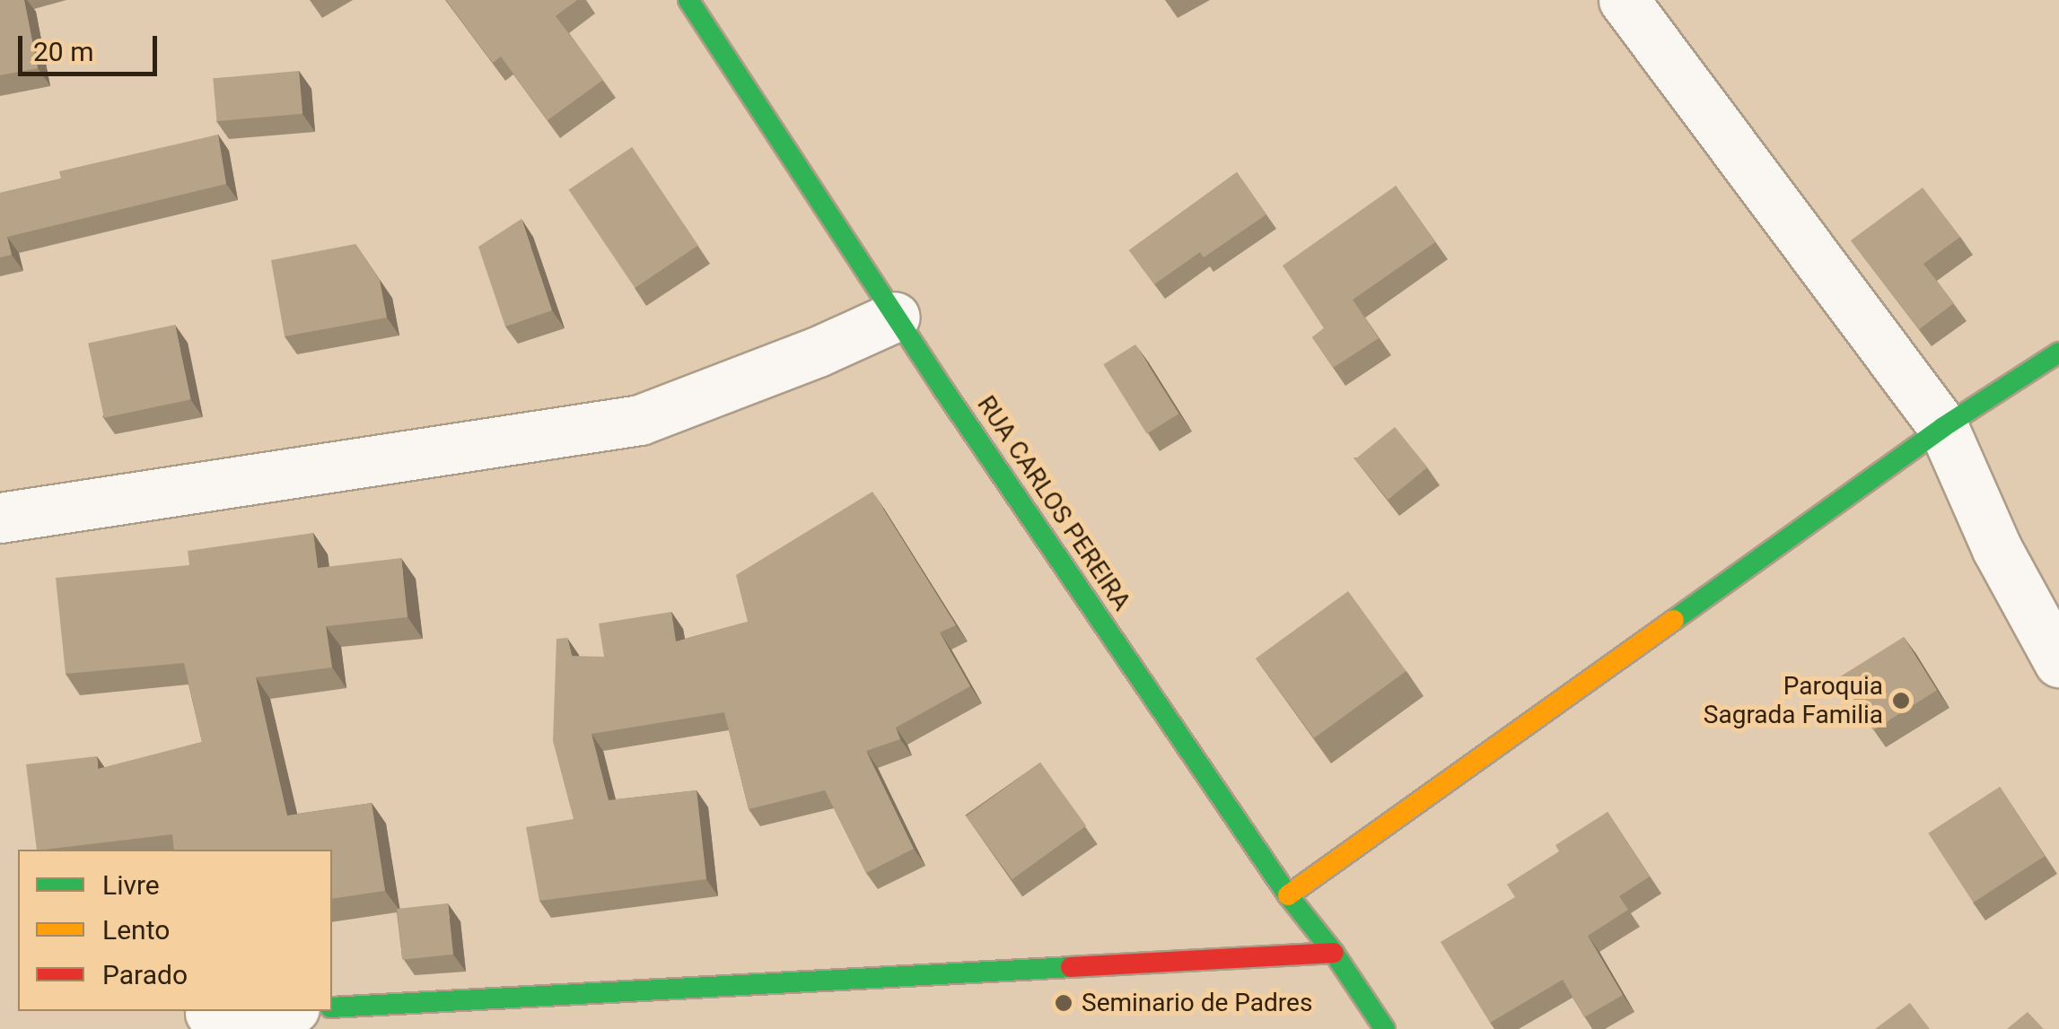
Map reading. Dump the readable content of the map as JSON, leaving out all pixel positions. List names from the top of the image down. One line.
{"streets":{"street":["RUA CARLOS PEREIRA"]},"places":["Paroquia Sagrada Familia","Seminario de Padres"],"legend":["Livre","Lento","Parado"],"scale_bar":"20 m"}
